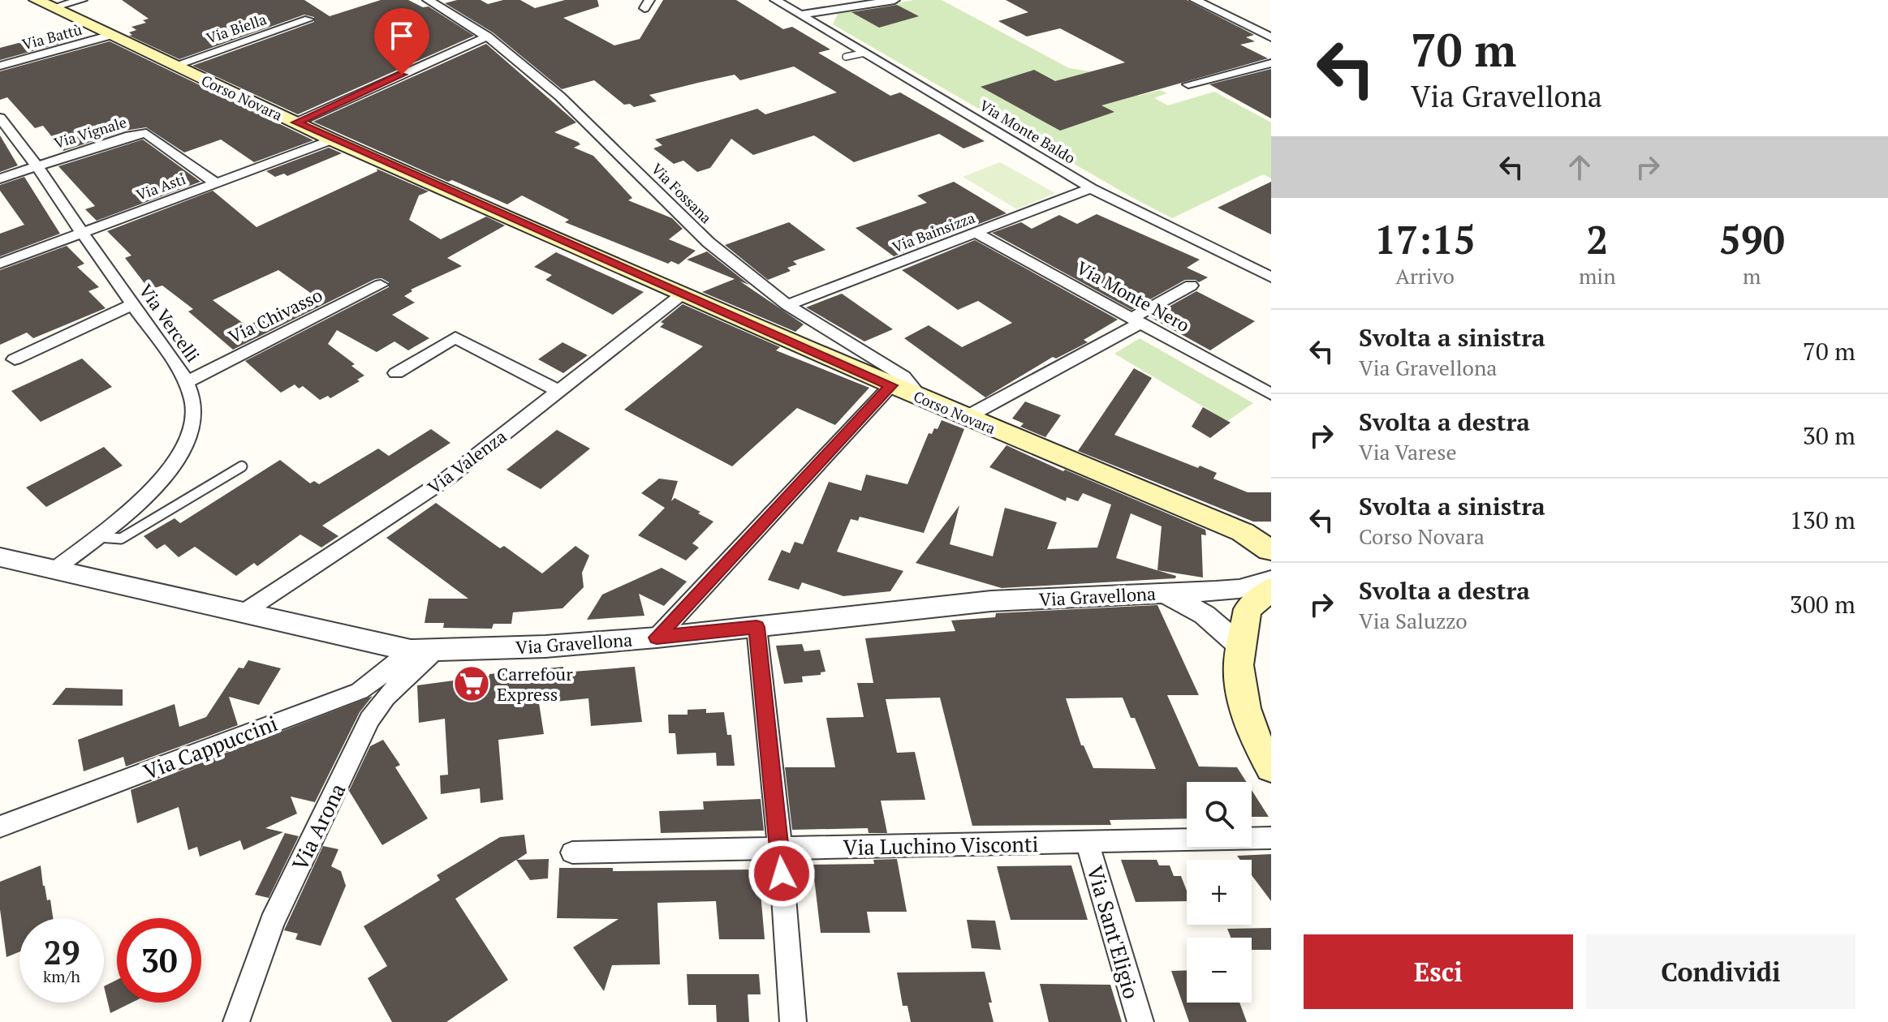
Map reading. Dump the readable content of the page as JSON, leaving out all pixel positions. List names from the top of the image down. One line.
{"streets":{"main road":["Corso Novara"],"street":["Via Biella","Via Battù","Via Monte Baldo","Via Vignale","Via Asti","Via Fossana","Via Bainsizza","Via Monte Nero","Via Chivasso","Via Vercelli","Via Valenza","Via Gravellona","Via Cappuccini","Via Arona","Via Luchino Visconti","Via Sant'Eligio"]},"crossings":[["Via Biella","Corso Novara"],["Via Battù","Corso Novara"],["Corso Novara","Via Asti"],["Corso Novara","Via Fossana"],["Corso Novara","Via Valenza"],["Via Monte Baldo","Via Bainsizza"],["Via Vignale","Via Asti"],["Via Vignale","Via Vercelli"],["Via Asti","Via Vercelli"],["Via Fossana","Via Bainsizza"],["Via Bainsizza","Via Monte Nero"],["Via Chivasso","Via Vercelli"],["Via Vercelli","Via Gravellona"],["Via Valenza","Via Gravellona"],["Via Gravellona","Via Cappuccini"],["Via Gravellona","Via Arona"],["Via Cappuccini","Via Arona"],["Via Luchino Visconti","Via Sant'Eligio"]],"places":{"supermarket":["Carrefour Express"]},"page":{"turn":["70 m","Via Gravellona"],"eta":["17:15","Arrivo","2","min","590","m"],"list":[{"name":"Svolta a sinistra","note":"Via Gravellona","value":"70 m"},{"name":"Svolta a destra","note":"Via Varese","value":"30 m"},{"name":"Svolta a sinistra","note":"Corso Novara","value":"130 m"},{"name":"Svolta a destra","note":"Via Saluzzo","value":"300 m"}],"map_buttons":["+","−"],"speed":"29 km/h","limit":"30","buttons":["Esci","Condividi"]}}
